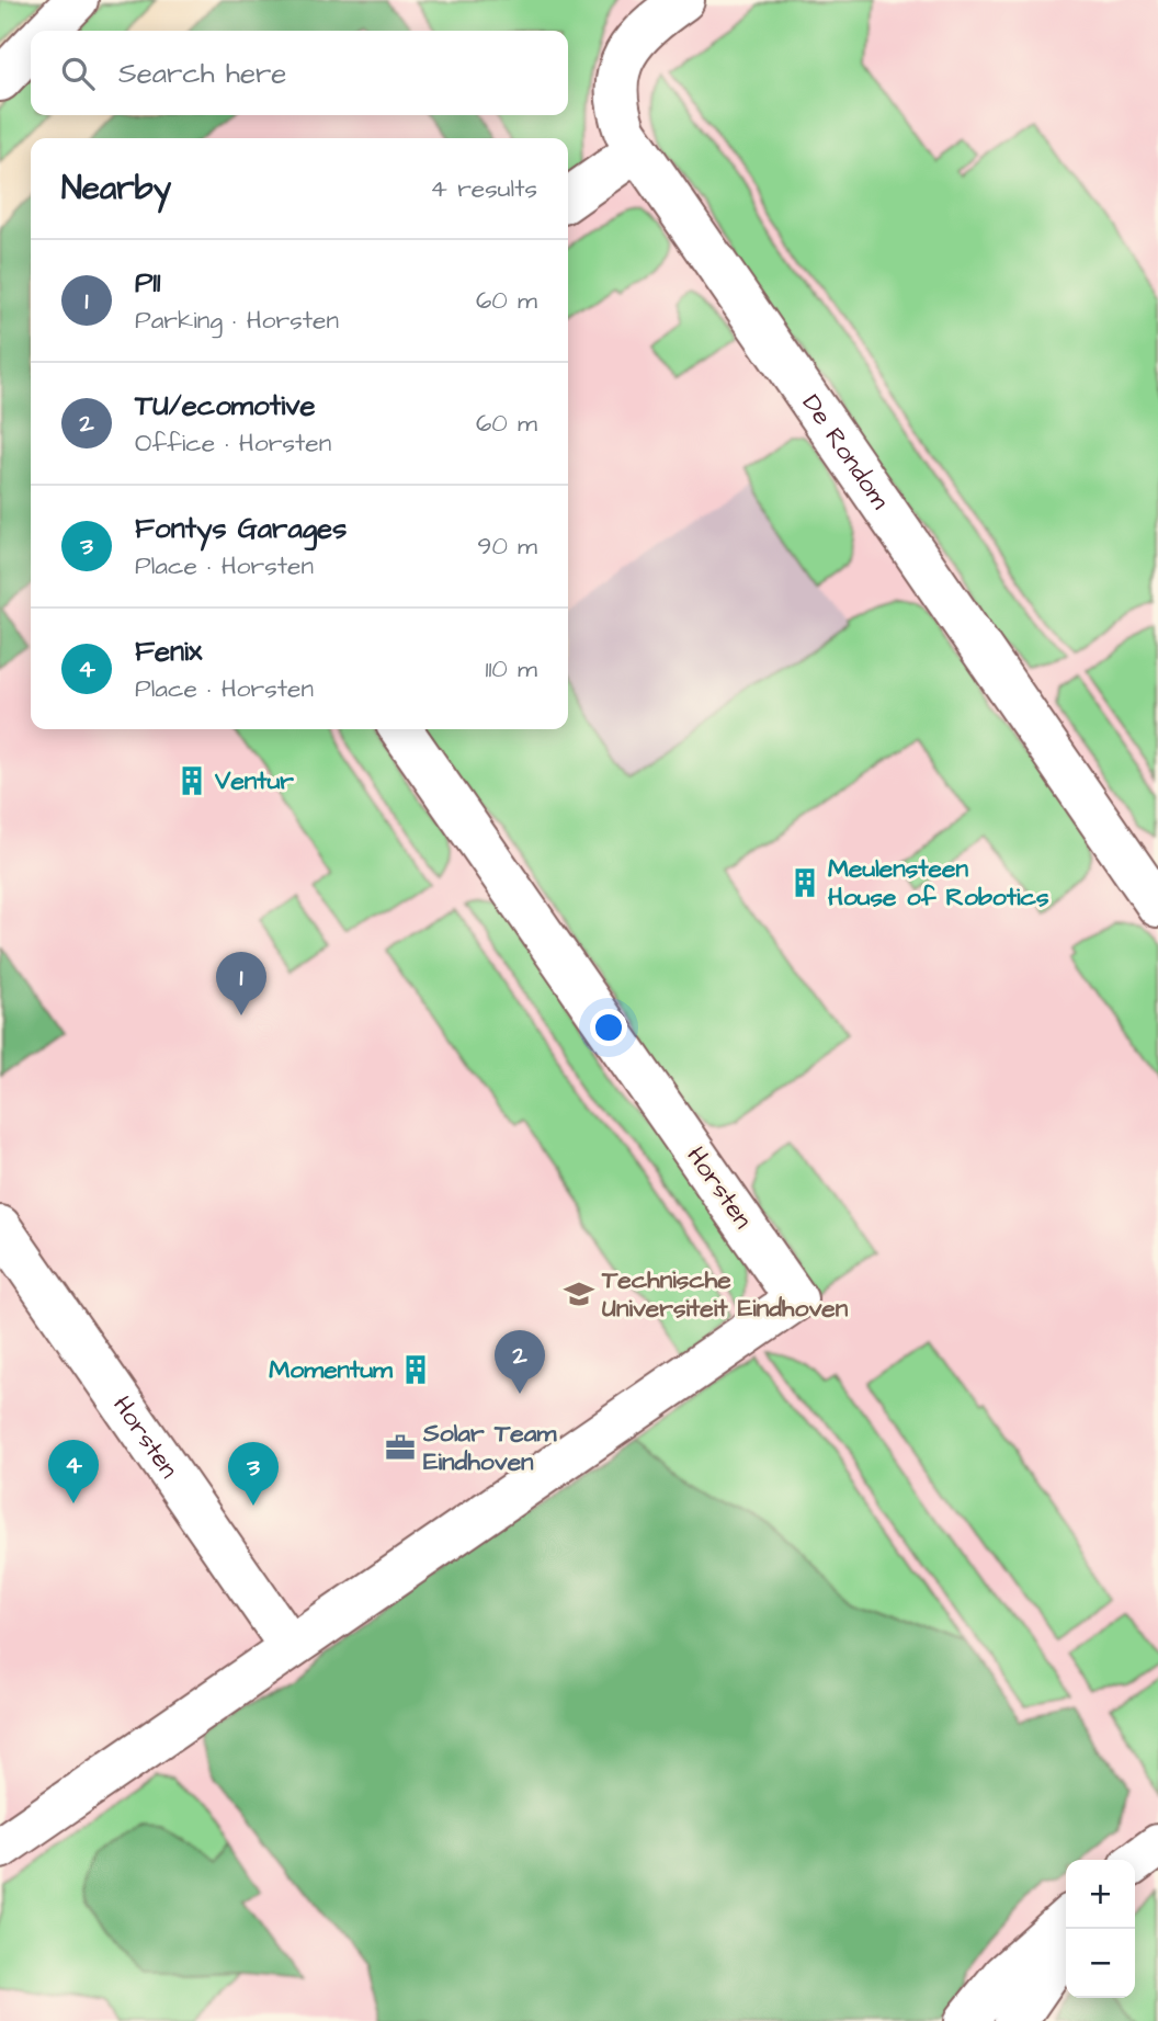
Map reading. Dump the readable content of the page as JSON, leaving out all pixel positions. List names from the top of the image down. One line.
{"streets":{"street":["De Rondom","Horsten"]},"places":{"building":["Ventur","Meulensteen House of Robotics","Momentum"],"school or university":["Technische Universiteit Eindhoven"],"office":["Solar Team Eindhoven"]},"page":{"search":"Search here","heading":["Nearby","4 results"],"list":[{"mark":"1","name":"P11","note":"Parking · Horsten","value":"60 m"},{"mark":"2","name":"TU/ecomotive","note":"Office · Horsten","value":"60 m"},{"mark":"3","name":"Fontys Garages","note":"Place · Horsten","value":"90 m"},{"mark":"4","name":"Fenix","note":"Place · Horsten","value":"110 m"}],"pins":["1","2","4","3"],"map_buttons":["+","−"]}}
